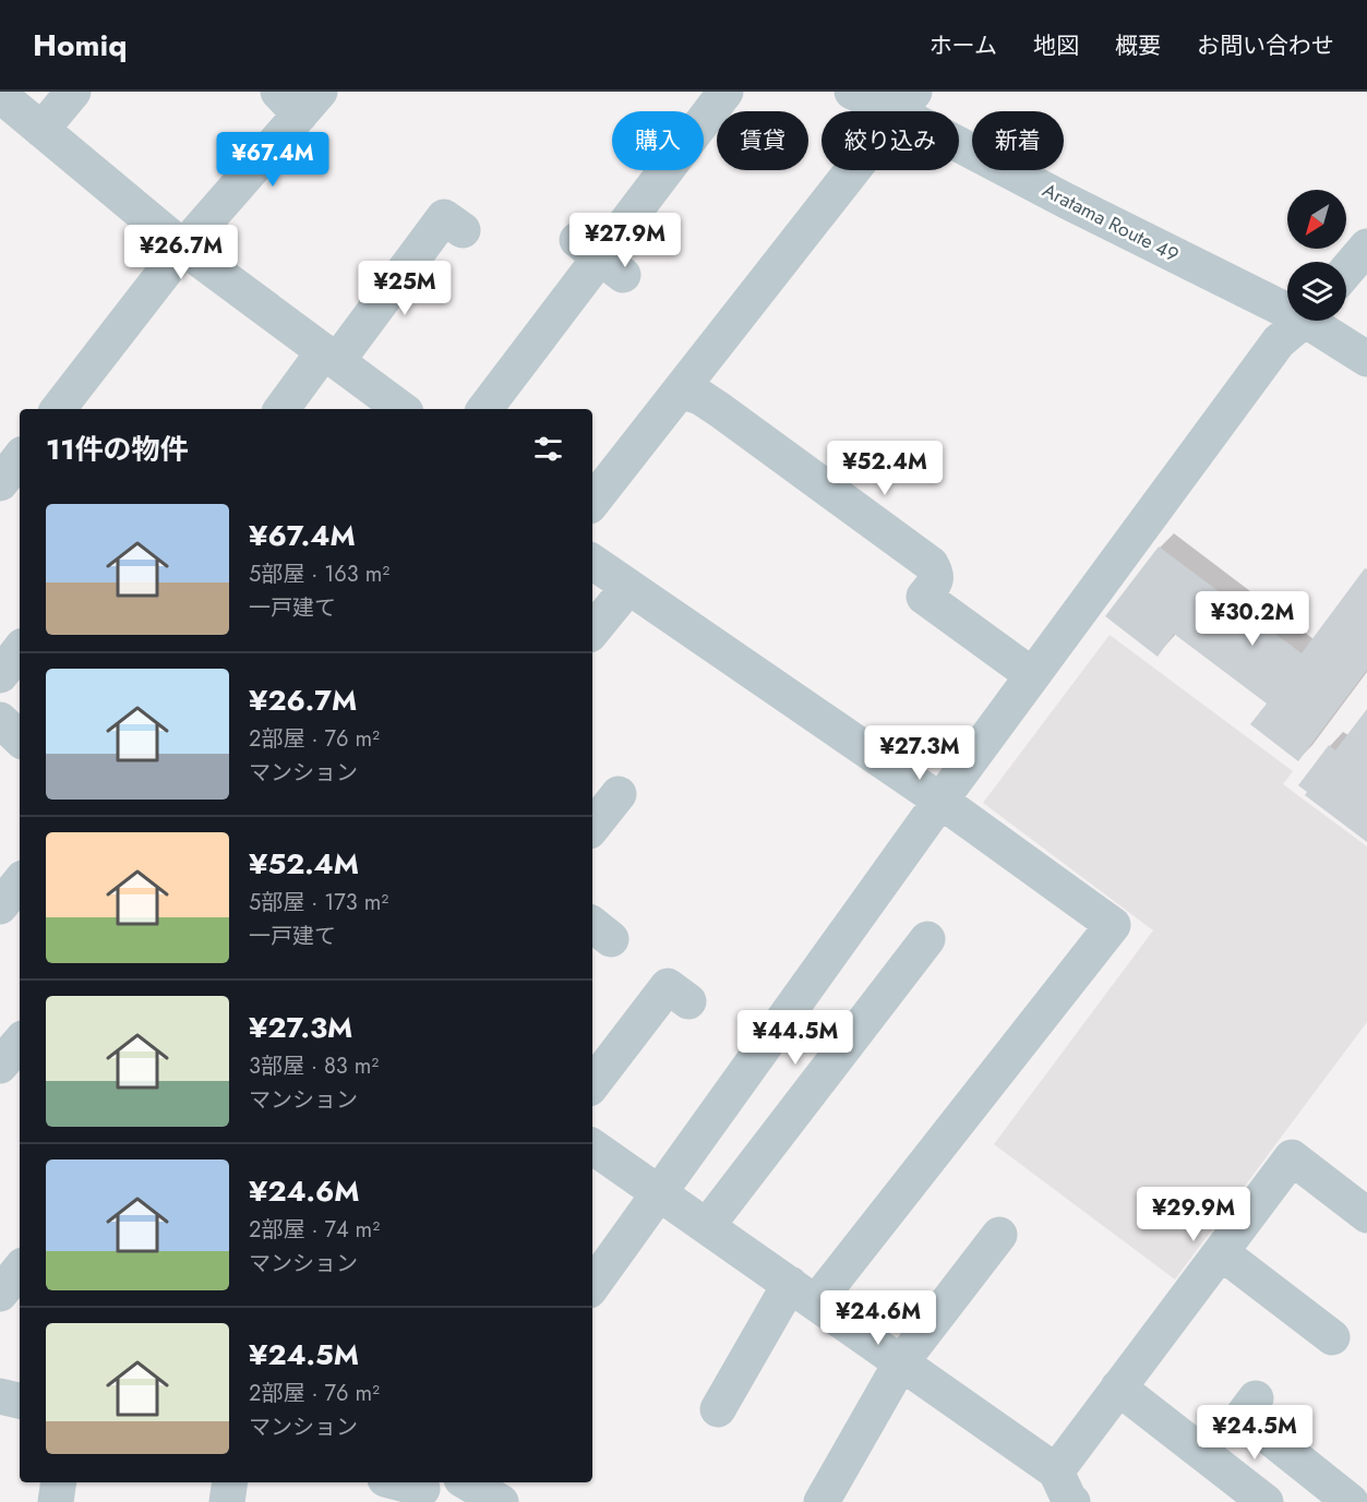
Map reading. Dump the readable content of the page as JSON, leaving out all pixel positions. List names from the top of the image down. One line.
{"streets":{"street":["Aratama Route 49"]},"north":"bottom left","page":{"header":"Homiq","nav":["ホーム","地図","概要","お問い合わせ"],"chip":["購入","賃貸","絞り込み","新着"],"price":["¥67.4M","¥27.9M","¥26.7M","¥25M","¥52.4M","¥30.2M","¥27.3M","¥44.5M","¥29.9M","¥24.6M","¥24.5M"],"heading":"11件の物件","list":[{"name":"¥67.4M","note":"5部屋 · 163 m² · 一戸建て"},{"name":"¥26.7M","note":"2部屋 · 76 m² · マンション"},{"name":"¥52.4M","note":"5部屋 · 173 m² · 一戸建て"},{"name":"¥27.3M","note":"3部屋 · 83 m² · マンション"},{"name":"¥24.6M","note":"2部屋 · 74 m² · マンション"},{"name":"¥24.5M","note":"2部屋 · 76 m² · マンション"}]}}
